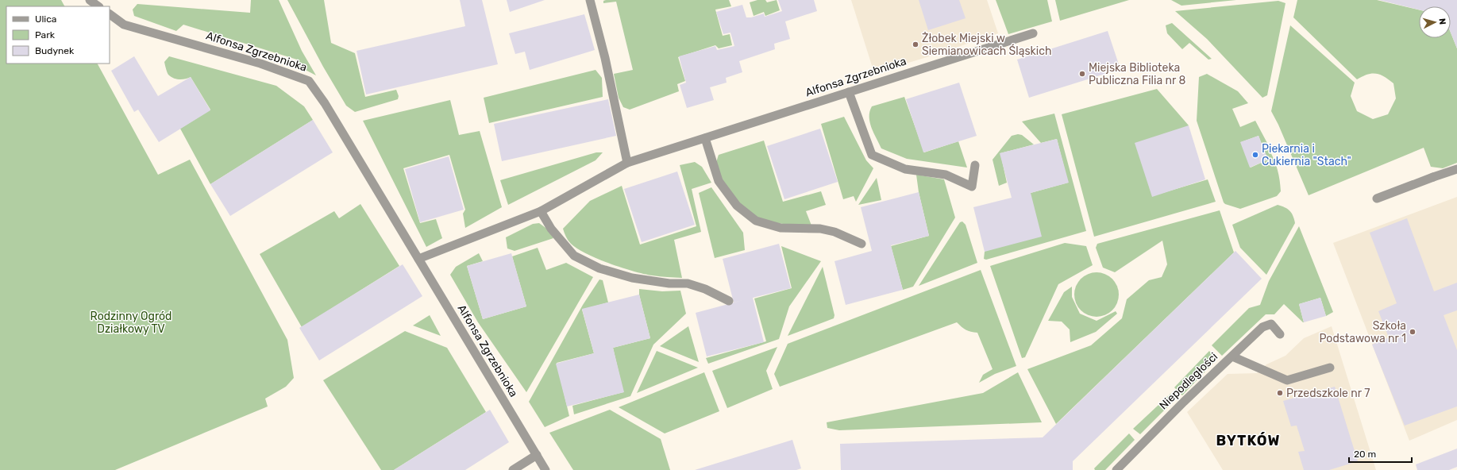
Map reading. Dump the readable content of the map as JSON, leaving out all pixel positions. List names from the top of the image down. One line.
{"streets":{"street":["Alfonsa Zgrzebnioka","Niepodległości"]},"districts":["BYTKÓW"],"parks":["Rodzinny Ogród Działkowy TV"],"places":["Żłobek Miejski w Siemianowicach Śląskich","Miejska Biblioteka Publiczna Filia nr 8","Piekarnia i Cukiernia \"Stach\"","Szkoła Podstawowa nr 1","Przedszkole nr 7"],"legend":["Ulica","Park","Budynek"],"scale_bar":"20 m","north":"right"}
